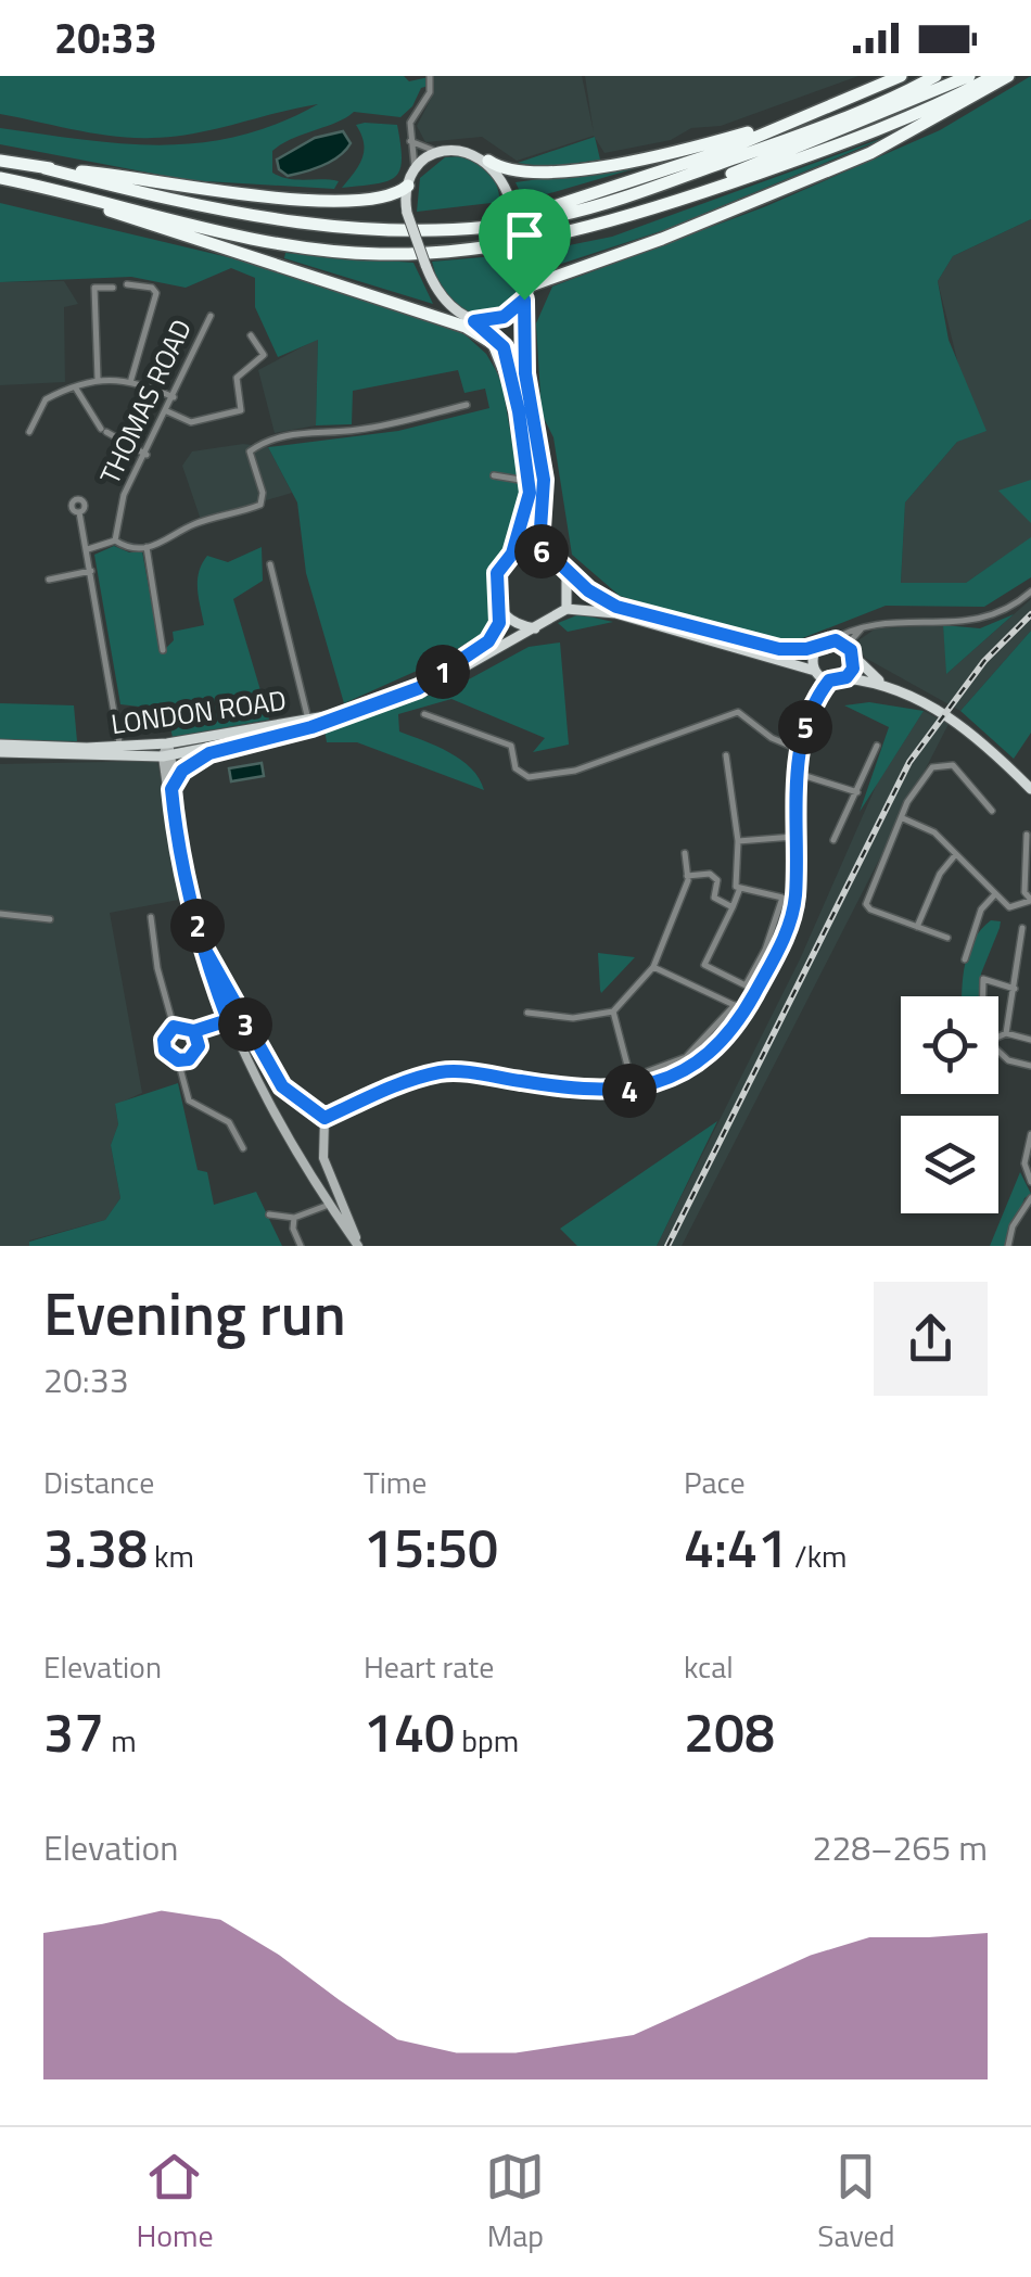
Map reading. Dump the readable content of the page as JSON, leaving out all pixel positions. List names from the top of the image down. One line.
{"streets":{"main road":["LONDON ROAD"],"street":["THOMAS ROAD"]},"page":{"status":"20:33","pins":["6","1","5","2","3","4"],"heading":["Evening run","20:33"],"stats":[["Distance","3.38 km"],["Time","15:50"],["Pace","4:41 /km"],["Elevation","37 m"],["Heart rate","140 bpm"],["kcal","208"]],"chart":["Elevation","228–265 m"],"tabs":["Home","Map","Saved"]}}
